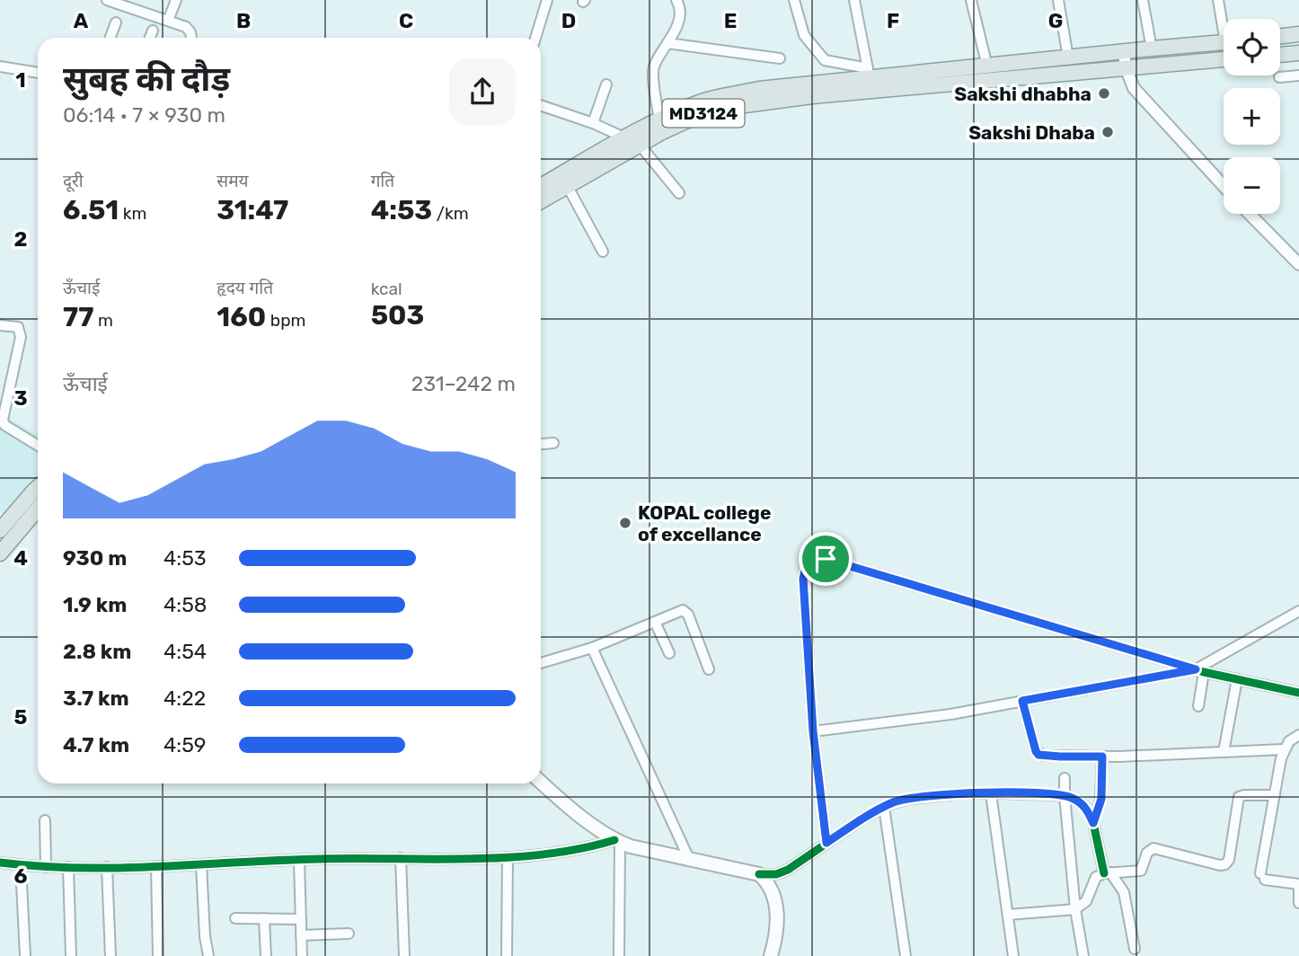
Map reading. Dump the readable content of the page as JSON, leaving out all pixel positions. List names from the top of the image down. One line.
{"streets":{"main road":["MD3124"]},"places":["Sakshi dhabha","Sakshi Dhaba","KOPAL college of excellance"],"page":{"map_buttons":["+","−"],"heading":["सुबह की दौड़","06:14 · 7 × 930 m"],"stats":[["दूरी","6.51 km"],["समय","31:47"],["गति","4:53 /km"],["ऊँचाई","77 m"],["हृदय गति","160 bpm"],["kcal","503"]],"chart":["ऊँचाई","231–242 m"],"list":[{"name":"930 m","note":"4:53"},{"name":"1.9 km","note":"4:58"},{"name":"2.8 km","note":"4:54"},{"name":"3.7 km","note":"4:22"},{"name":"4.7 km","note":"4:59"}]},"grid":{"columns":["A","B","C","D","E","F","G"],"rows":["1","2","3","4","5","6"]}}
